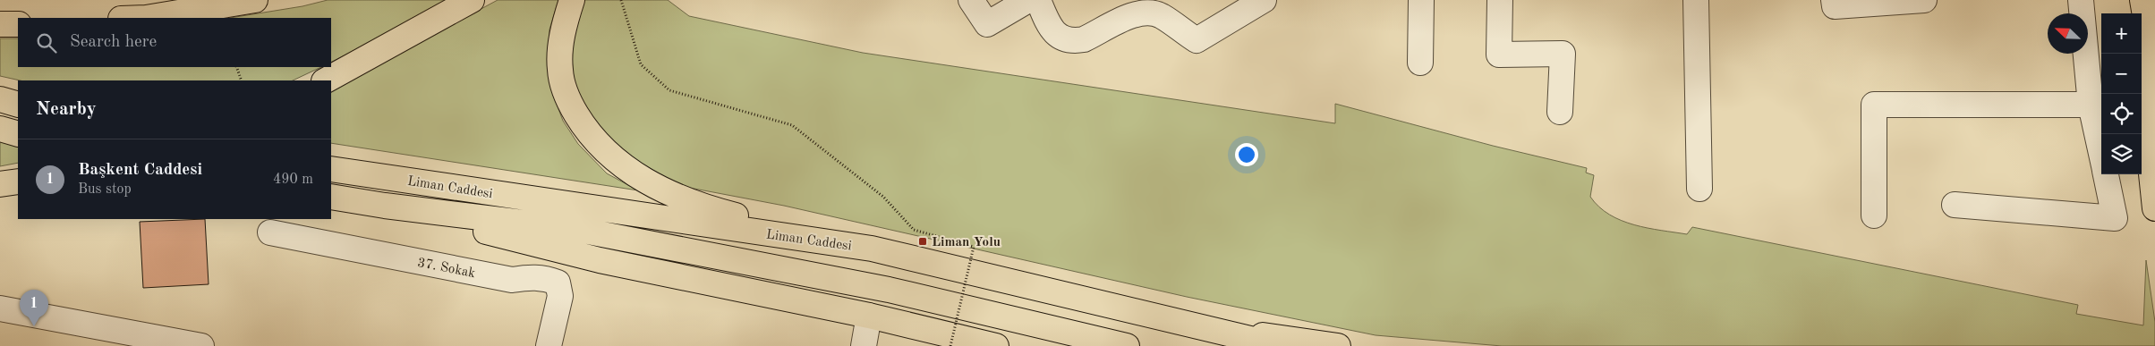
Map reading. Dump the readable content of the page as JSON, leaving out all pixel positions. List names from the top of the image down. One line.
{"streets":{"main road":["Liman Caddesi"],"street":["37. Sokak"]},"places":{"transit":["Liman Yolu"]},"north":"top left","page":{"map_buttons":["+","−"],"search":"Search here","heading":"Nearby","list":[{"mark":"1","name":"Başkent Caddesi","note":"Bus stop","value":"490 m"}],"pins":"1"}}
